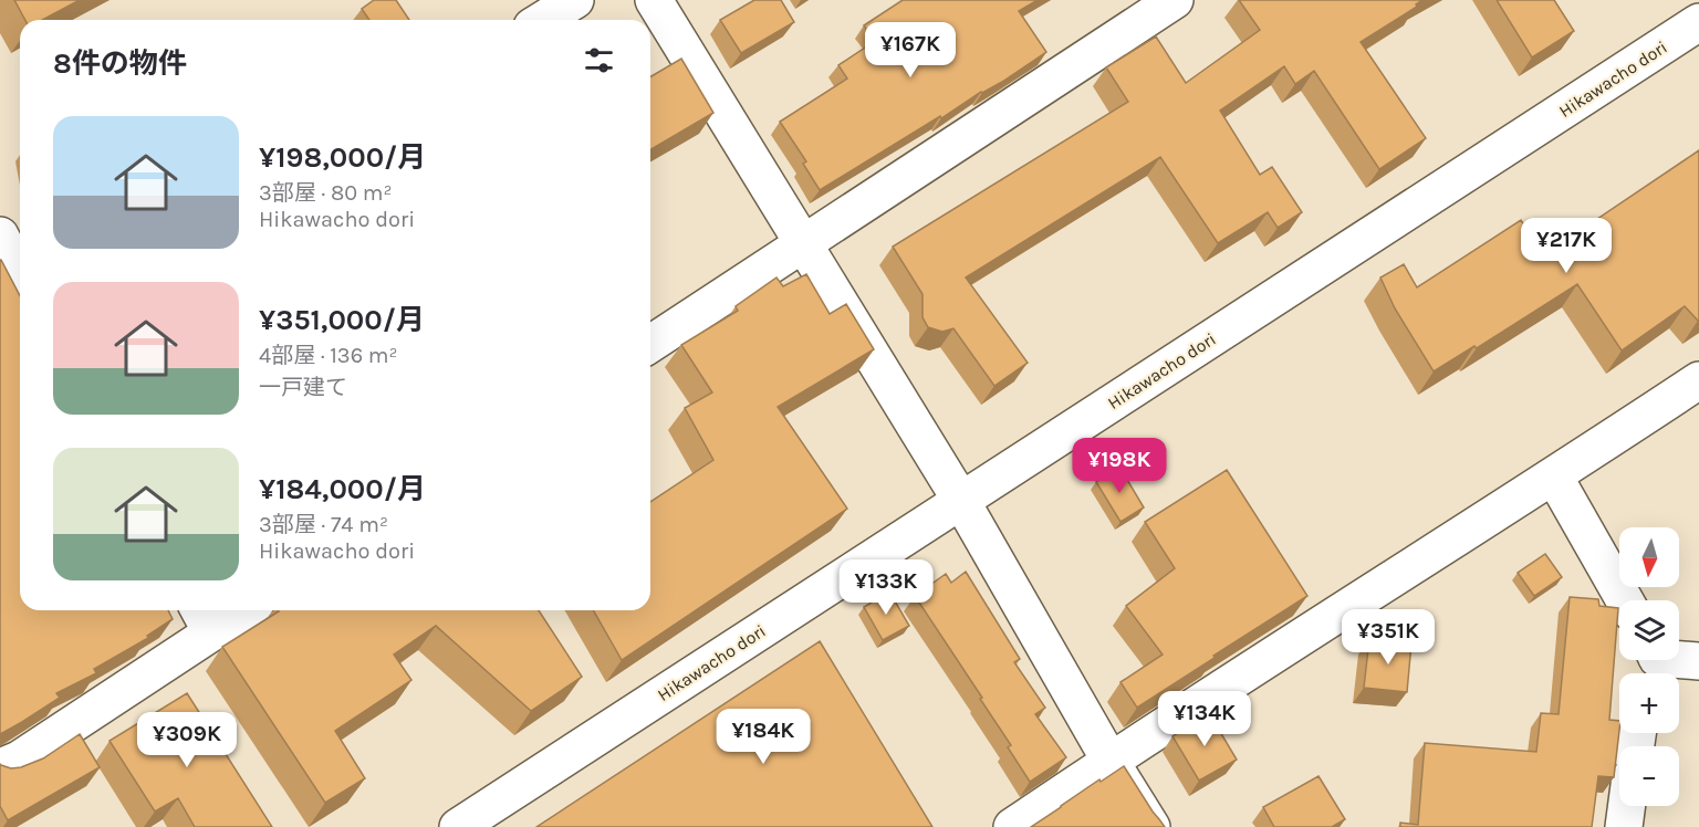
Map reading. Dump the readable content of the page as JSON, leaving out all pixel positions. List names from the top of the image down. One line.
{"streets":{"street":["Hikawacho dori"]},"north":"bottom","page":{"heading":"8件の物件","price":["¥167K","¥217K","¥198K","¥133K","¥351K","¥134K","¥184K","¥309K"],"list":[{"name":"¥198,000/月","note":"3部屋 · 80 m² · Hikawacho dori"},{"name":"¥351,000/月","note":"4部屋 · 136 m² · 一戸建て"},{"name":"¥184,000/月","note":"3部屋 · 74 m² · Hikawacho dori"}],"map_buttons":["+","−"]}}
